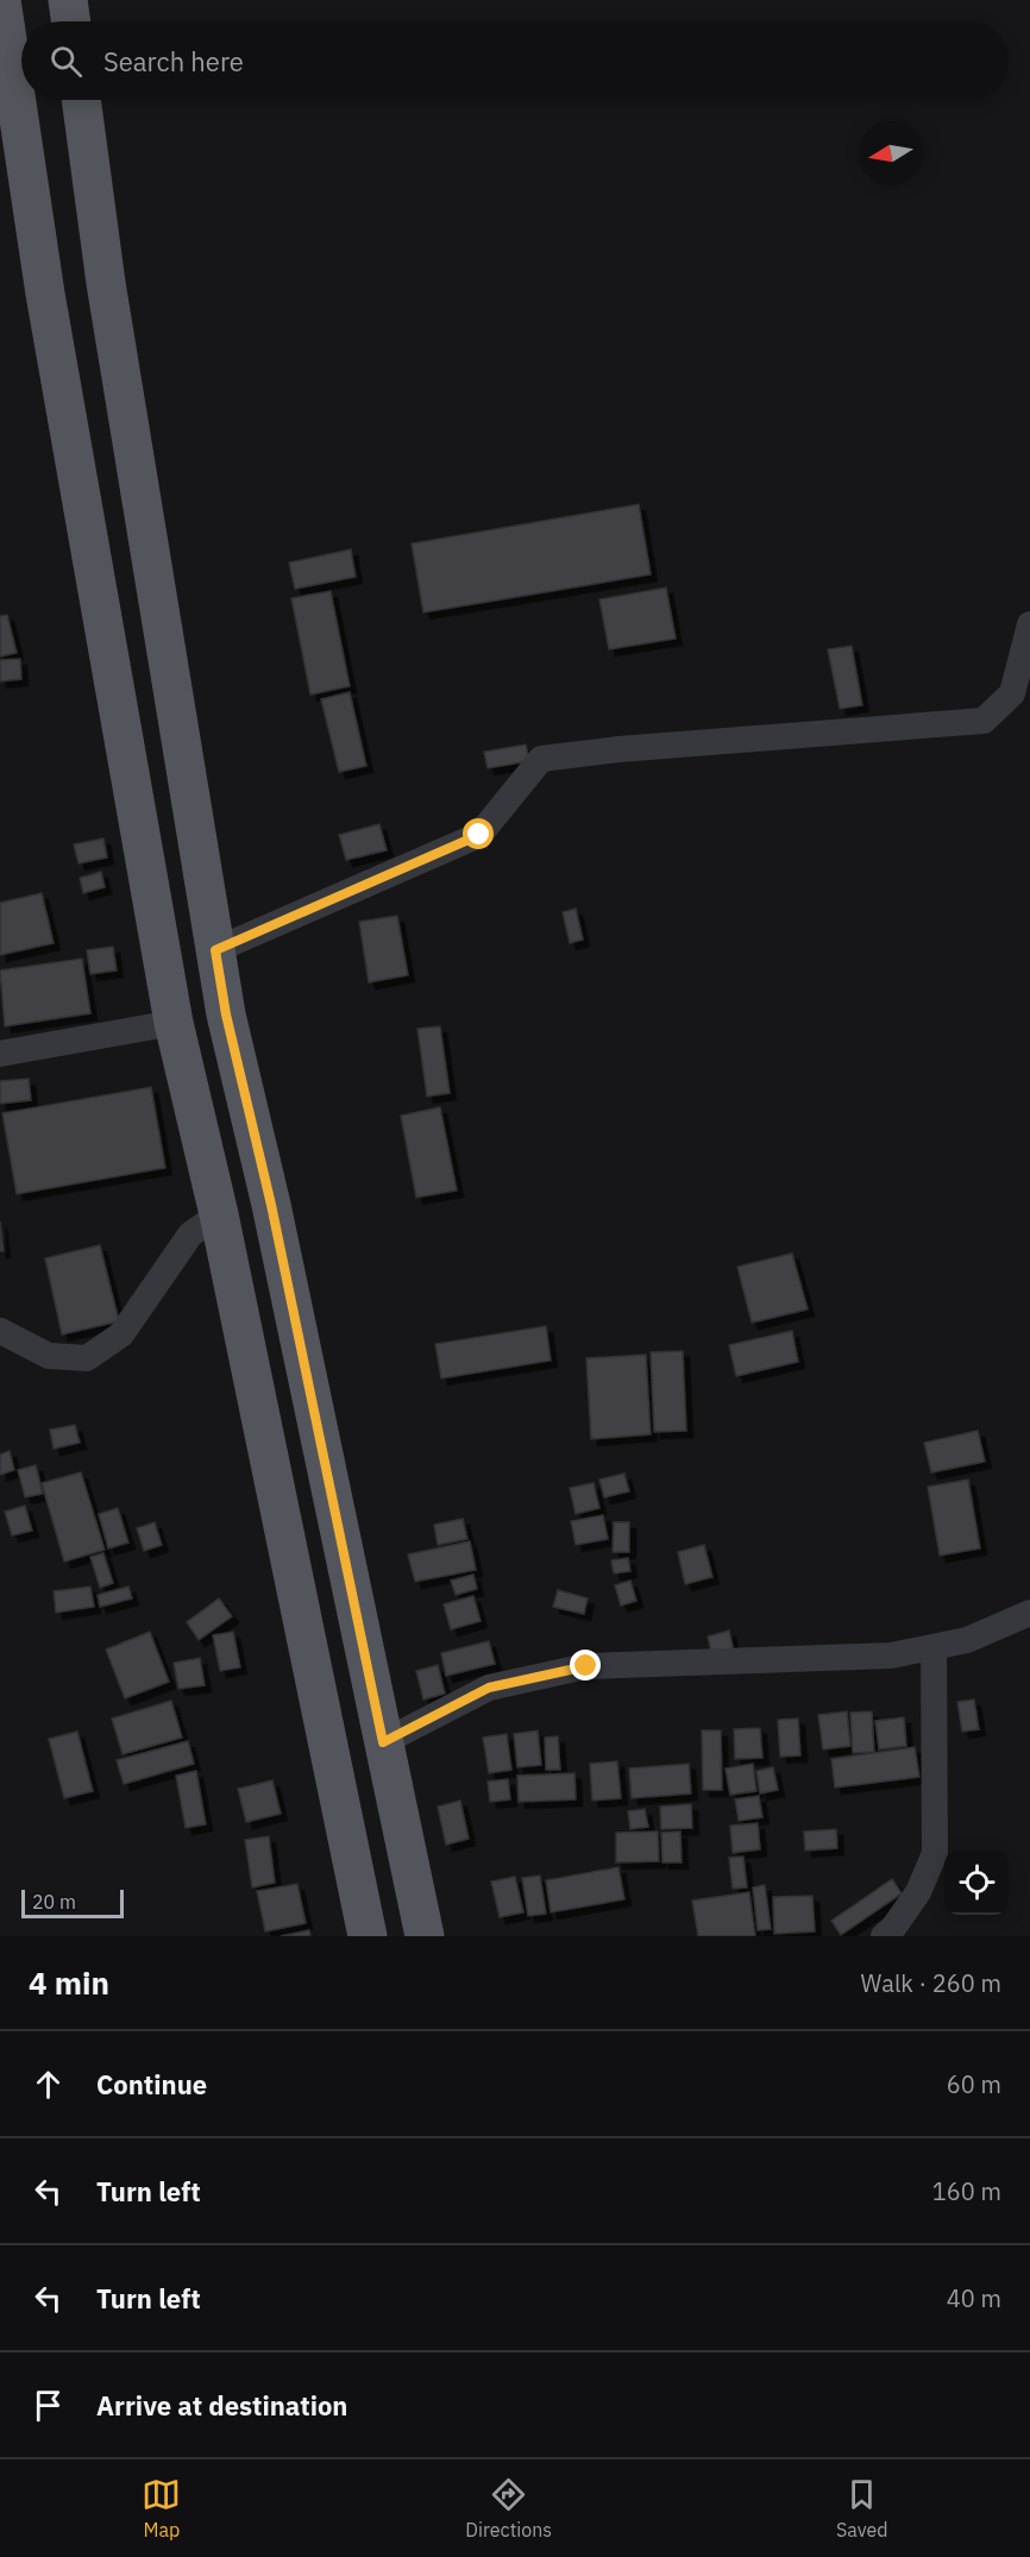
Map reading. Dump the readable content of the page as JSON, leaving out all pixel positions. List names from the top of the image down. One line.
{"scale_bar":"20 m","north":"left","page":{"search":"Search here","scale":"20 m","heading":["4 min","Walk · 260 m"],"list":[["Continue","60 m"],["Turn left","160 m"],["Turn left","40 m"],"Arrive at destination"],"nav":["Map","Directions","Saved"]}}
